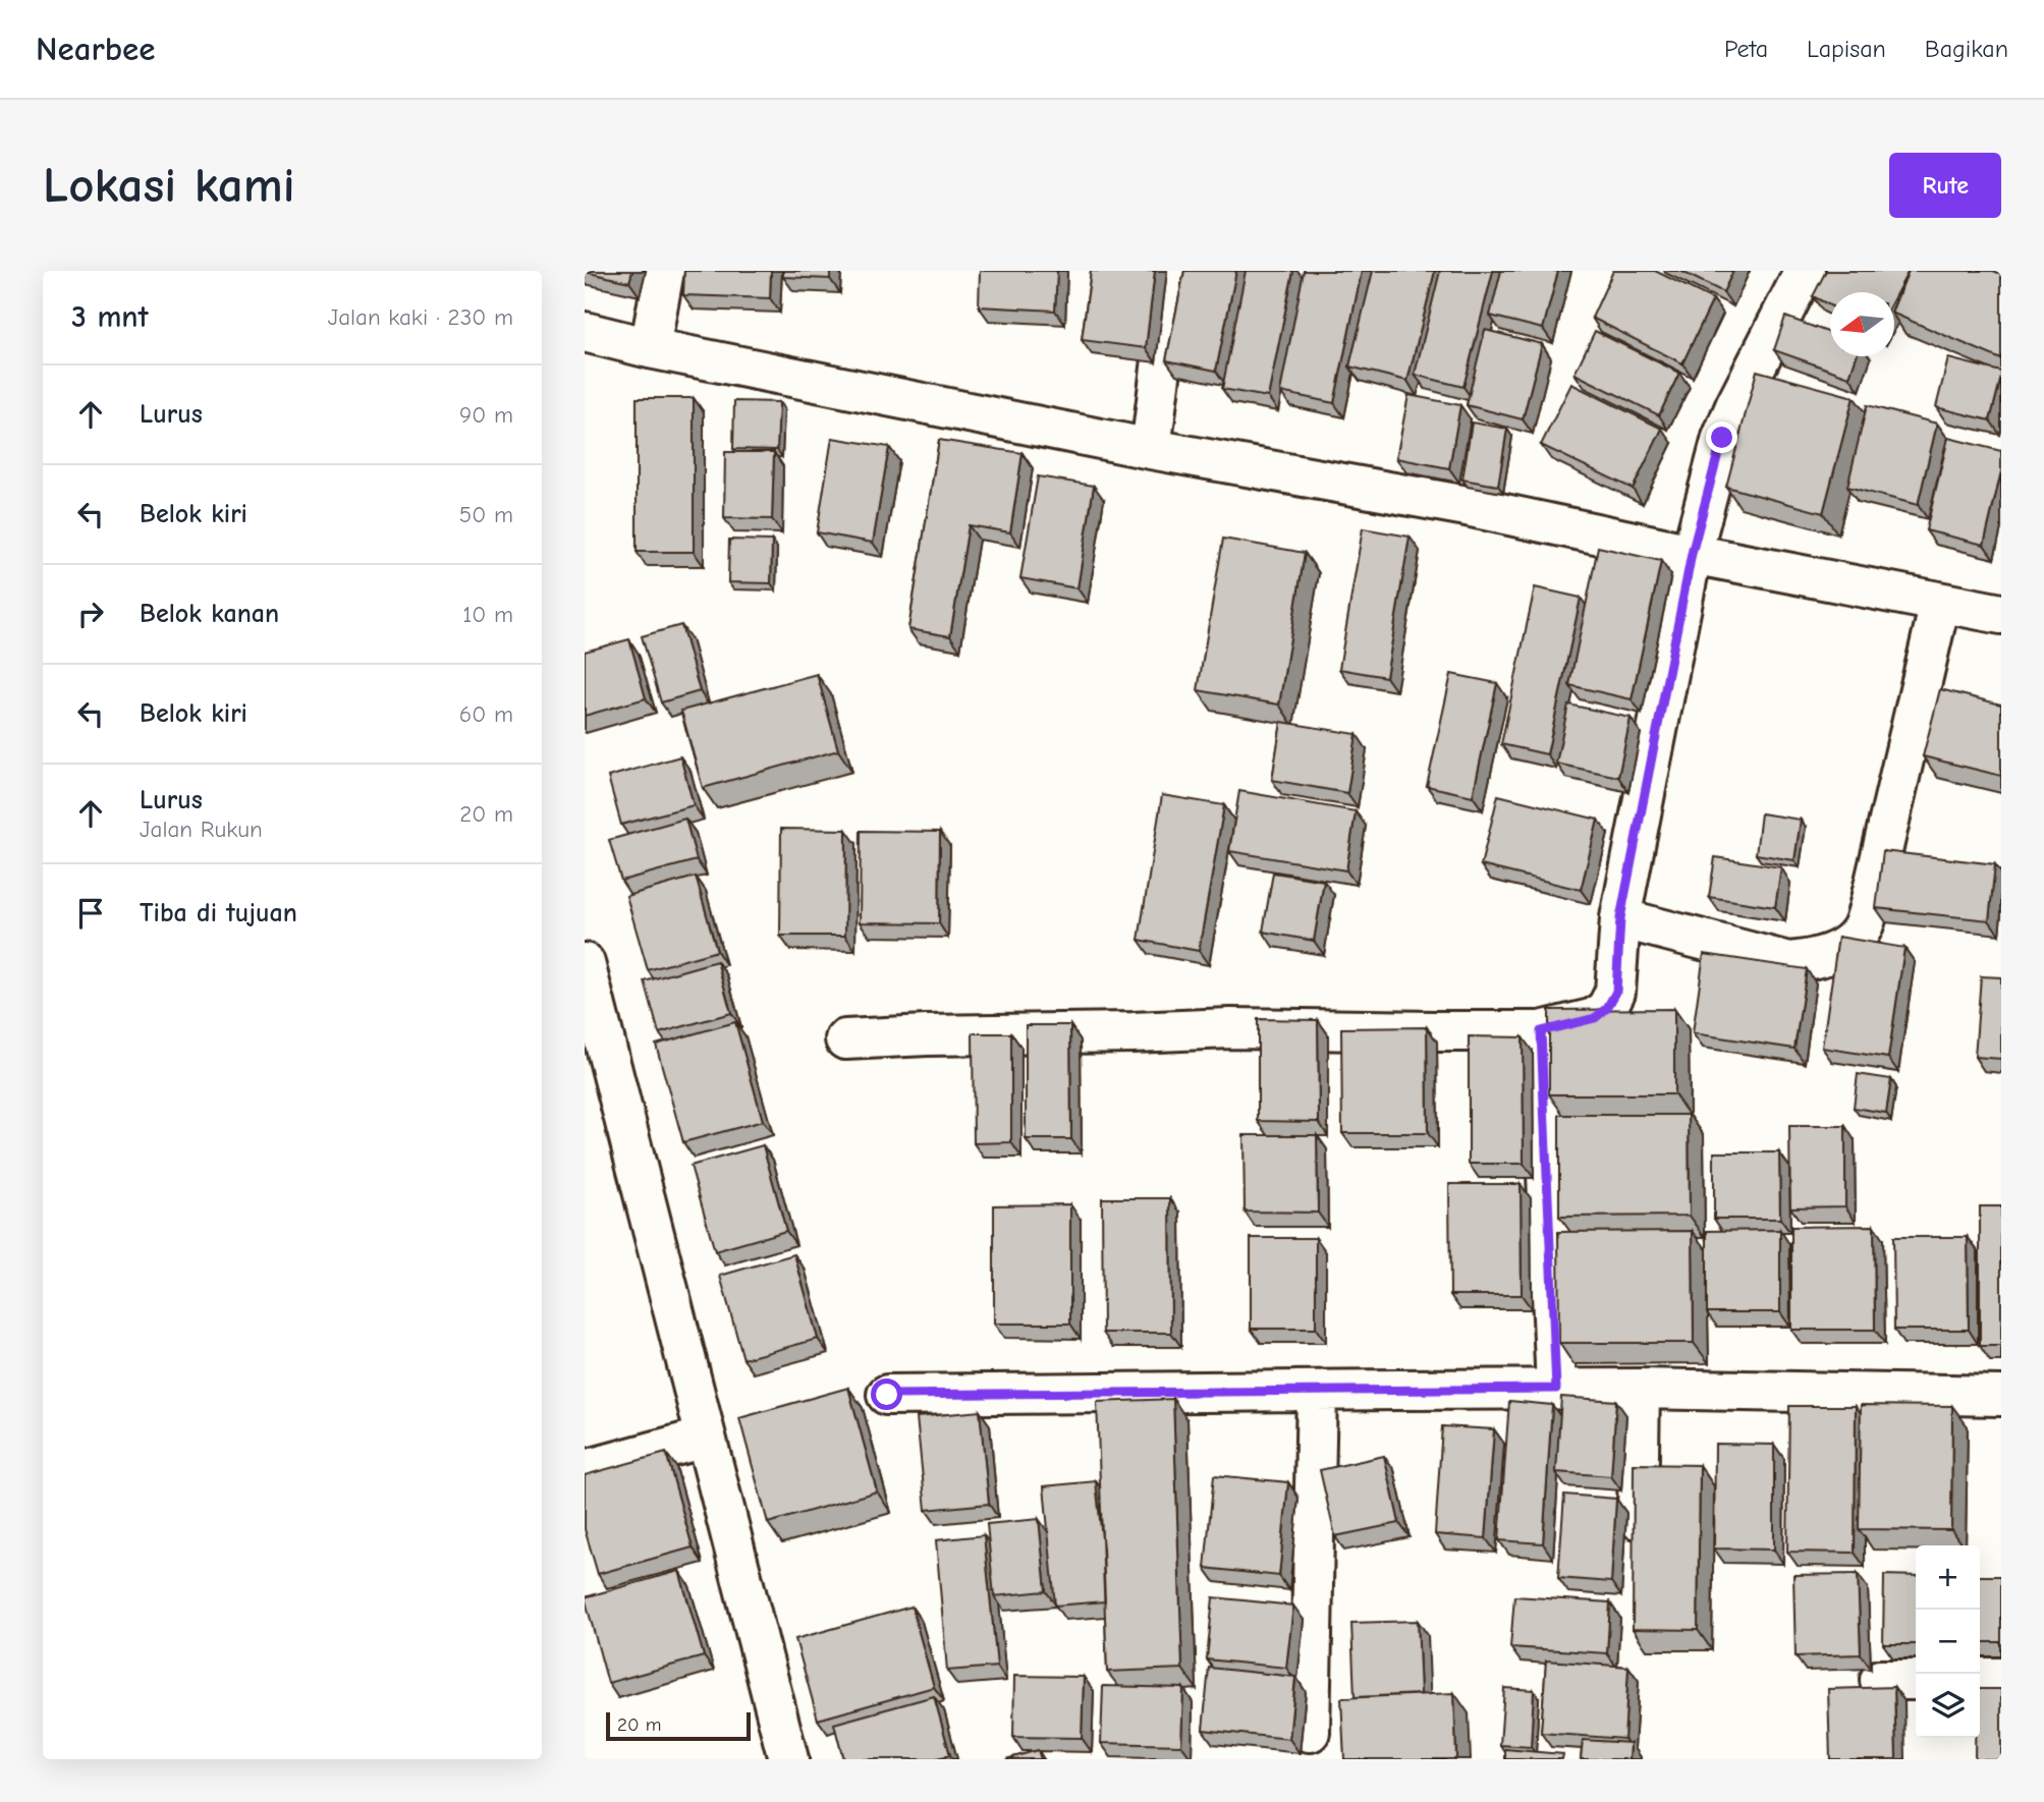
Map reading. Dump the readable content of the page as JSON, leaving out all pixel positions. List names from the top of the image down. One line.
{"scale_bar":"20 m","north":"left","page":{"header":"Nearbee","nav":["Peta","Lapisan","Bagikan"],"buttons":"Rute","title":"Lokasi kami","heading":["3 mnt","Jalan kaki · 230 m"],"list":[["Lurus","90 m"],["Belok kiri","50 m"],["Belok kanan","10 m"],["Belok kiri","60 m"],["Lurus","Jalan Rukun","20 m"],"Tiba di tujuan"],"map_buttons":["+","−"],"scale":"20 m"}}
